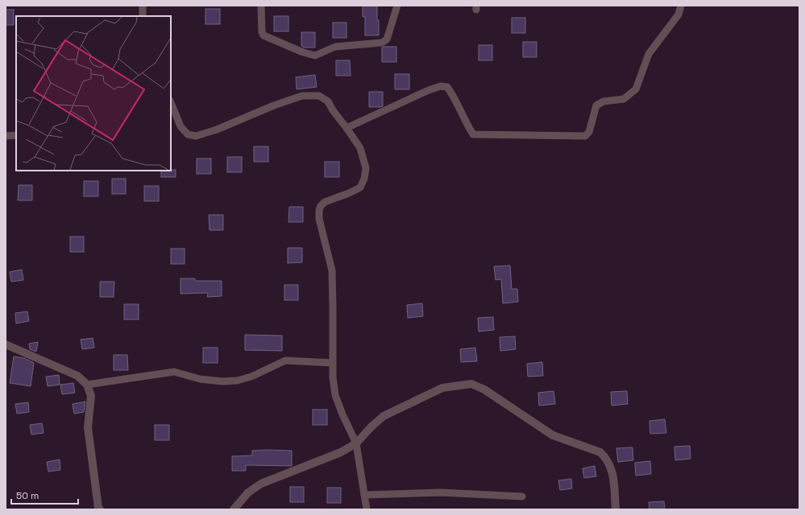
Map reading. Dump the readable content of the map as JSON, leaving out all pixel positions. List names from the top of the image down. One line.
{"scale_bar":"50 m"}
